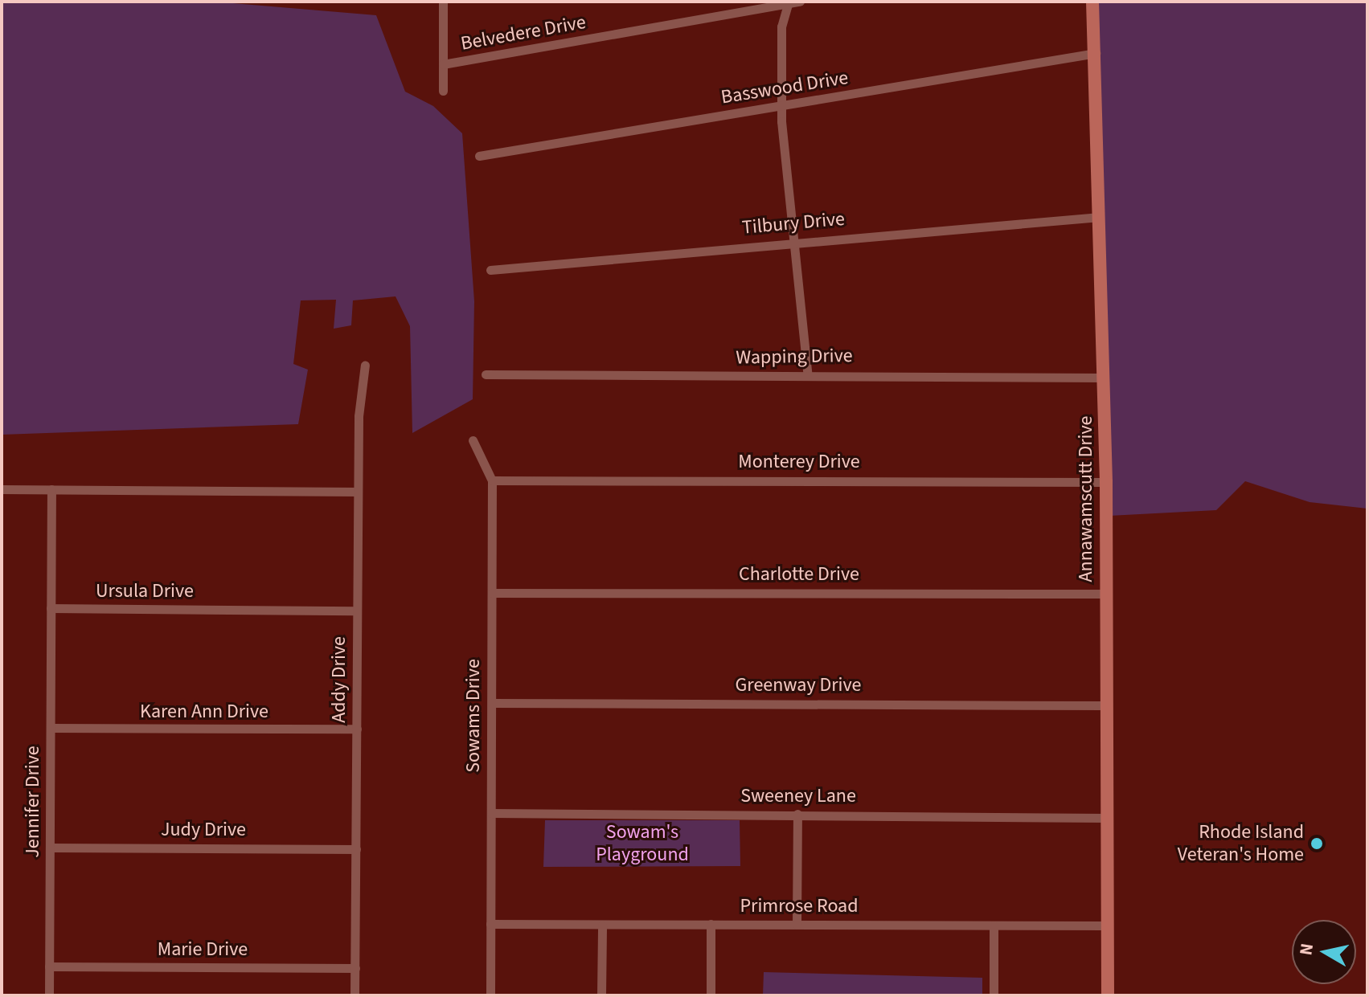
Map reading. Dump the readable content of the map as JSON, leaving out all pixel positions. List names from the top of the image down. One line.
{"streets":{"street":["Belvedere Drive","Basswood Drive","Tilbury Drive","Wapping Drive","Monterey Drive","Annawamscutt Drive","Charlotte Drive","Ursula Drive","Addy Drive","Greenway Drive","Karen Ann Drive","Sowams Drive","Sweeney Lane","Jennifer Drive","Judy Drive","Primrose Road","Marie Drive"]},"crossings":[["Basswood Drive","Annawamscutt Drive"],["Tilbury Drive","Annawamscutt Drive"],["Wapping Drive","Annawamscutt Drive"],["Monterey Drive","Annawamscutt Drive"],["Monterey Drive","Sowams Drive"],["Annawamscutt Drive","Charlotte Drive"],["Annawamscutt Drive","Greenway Drive"],["Annawamscutt Drive","Sweeney Lane"],["Annawamscutt Drive","Primrose Road"],["Charlotte Drive","Sowams Drive"],["Ursula Drive","Addy Drive"],["Ursula Drive","Jennifer Drive"],["Addy Drive","Karen Ann Drive"],["Addy Drive","Judy Drive"],["Addy Drive","Marie Drive"],["Greenway Drive","Sowams Drive"],["Karen Ann Drive","Jennifer Drive"],["Sowams Drive","Sweeney Lane"],["Sowams Drive","Primrose Road"],["Jennifer Drive","Judy Drive"],["Jennifer Drive","Marie Drive"]],"parks":["Sowam's Playground"],"places":["Rhode Island Veteran's Home"],"north":"left"}
